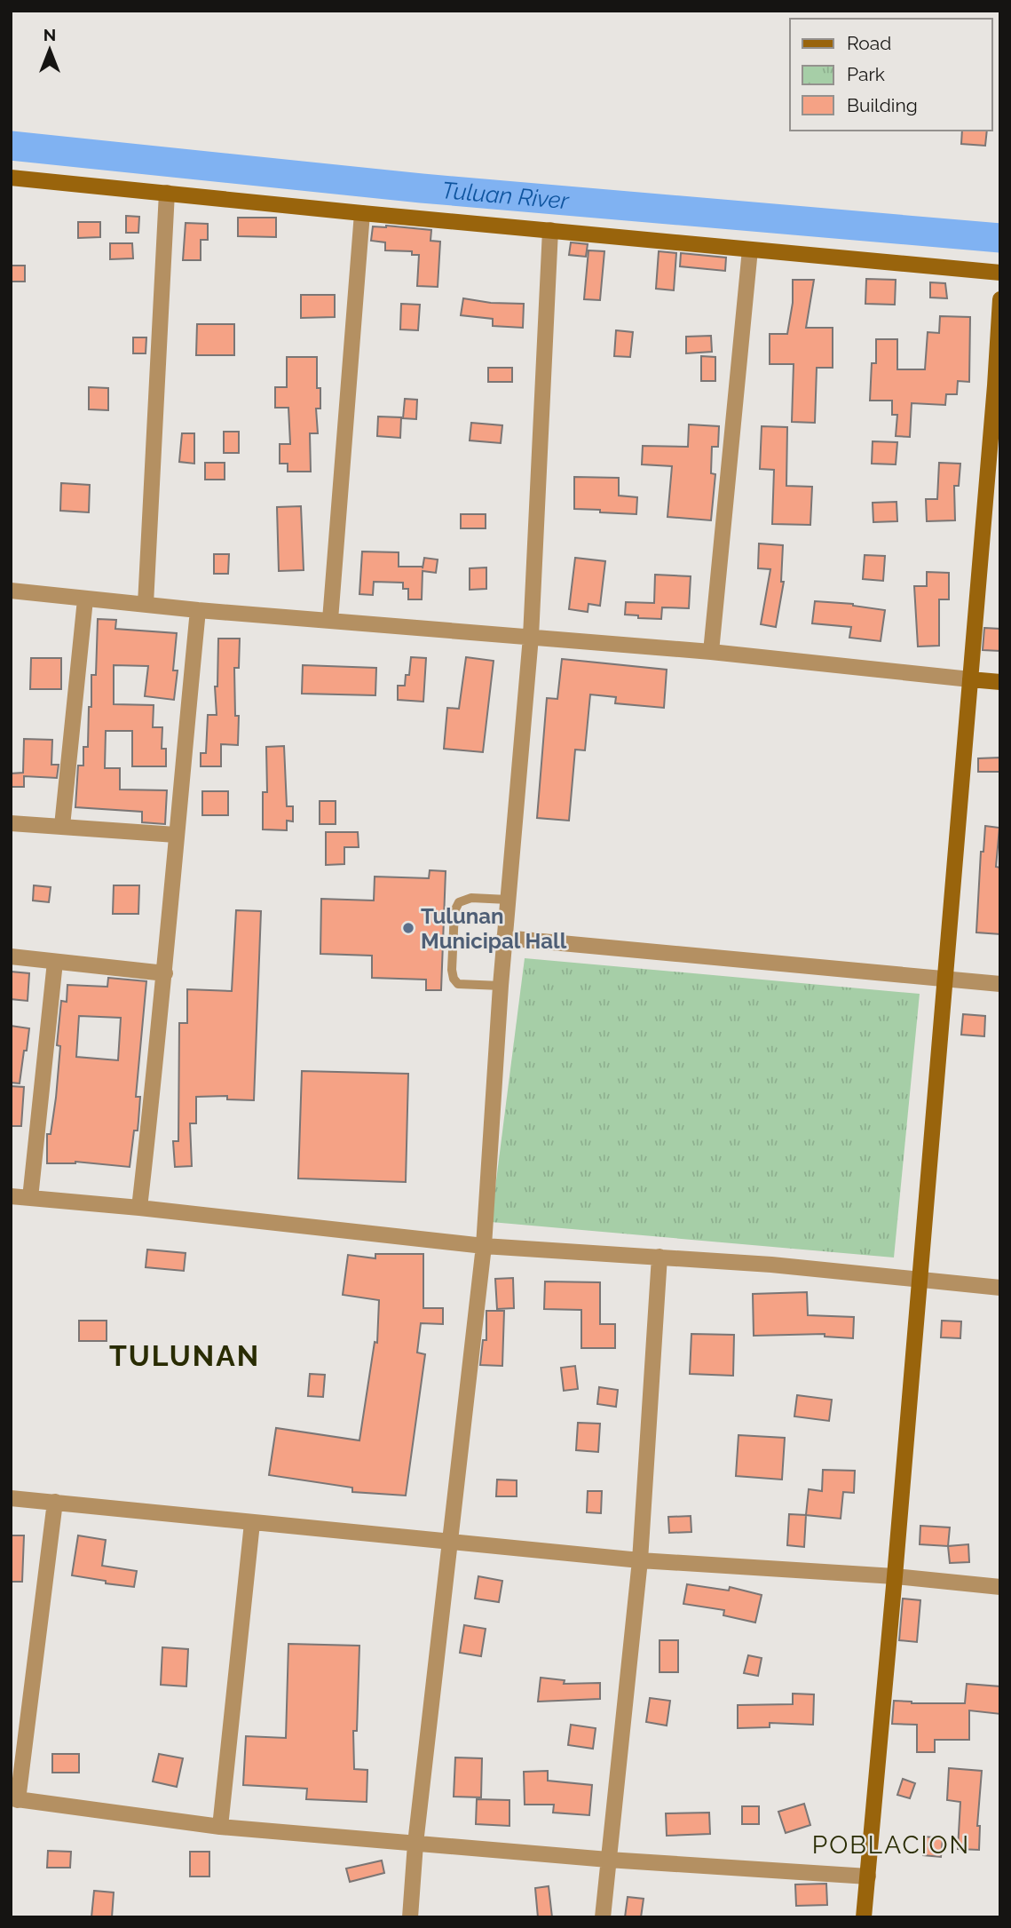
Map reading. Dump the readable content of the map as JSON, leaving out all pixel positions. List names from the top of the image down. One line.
{"districts":["TULUNAN","POBLACION"],"water":["Tuluan River"],"places":["Tulunan Municipal Hall"],"legend":["Road","Park","Building"],"north":"top"}
